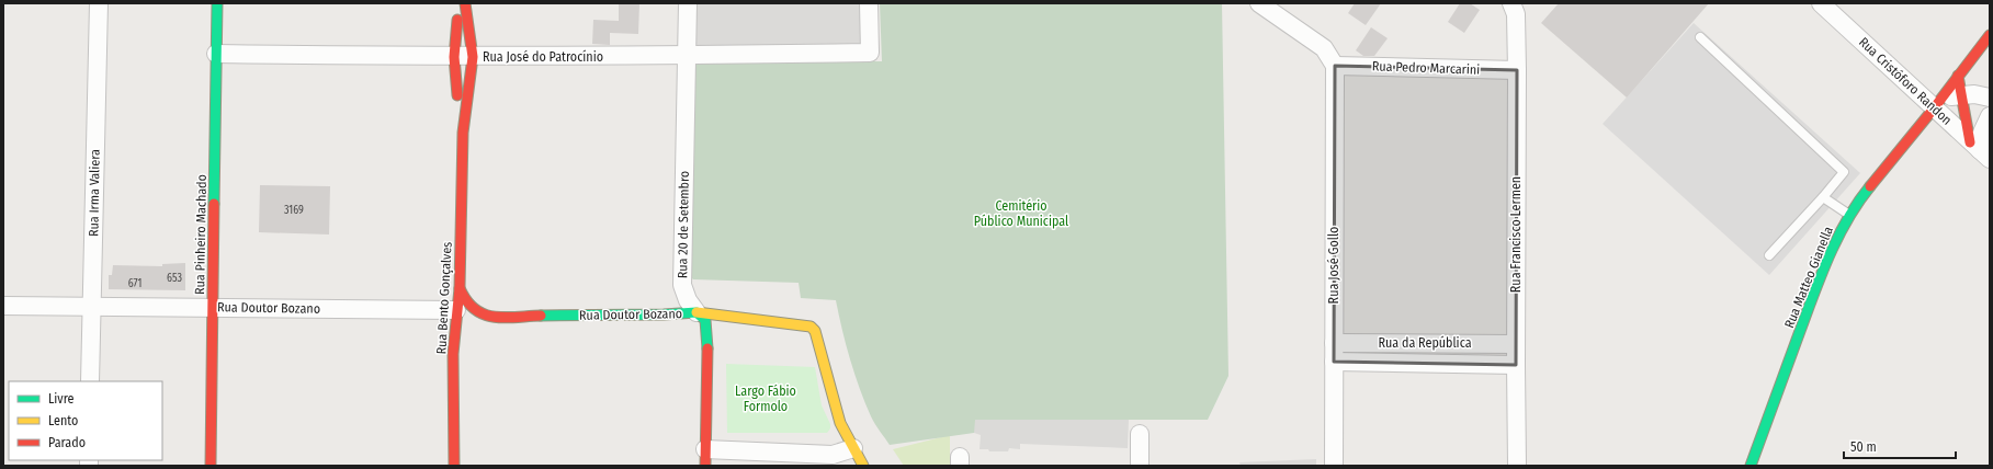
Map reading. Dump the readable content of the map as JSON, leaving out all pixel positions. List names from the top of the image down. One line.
{"streets":{"main road":["Rua 20 de Setembro","Rua Pinheiro Machado","Rua Matteo Gianella","Rua Bento Gonçalves","Rua Doutor Bozano"],"street":["Rua José do Patrocínio","Rua Pedro Marcarini","Rua Cristóforo Randon","Rua Irma Valiera","Rua Francisco Lermen","Rua José Gollo","Rua da República"]},"crossings":[["Rua José do Patrocínio","Rua 20 de Setembro"],["Rua José do Patrocínio","Rua Pinheiro Machado"],["Rua José do Patrocínio","Rua Bento Gonçalves"],["Rua Pedro Marcarini","Rua Francisco Lermen"],["Rua Pedro Marcarini","Rua José Gollo"],["Rua Cristóforo Randon","Rua Matteo Gianella"],["Rua Irma Valiera","Rua Doutor Bozano"],["Rua 20 de Setembro","Rua Doutor Bozano"],["Rua Pinheiro Machado","Rua Doutor Bozano"],["Rua Francisco Lermen","Rua da República"],["Rua José Gollo","Rua da República"],["Rua Bento Gonçalves","Rua Doutor Bozano"]],"parks":["Cemitério Público Municipal","Largo Fábio Formolo"],"house_numbers":["3169","653","671"],"legend":["Livre","Lento","Parado"],"scale_bar":"50 m"}
